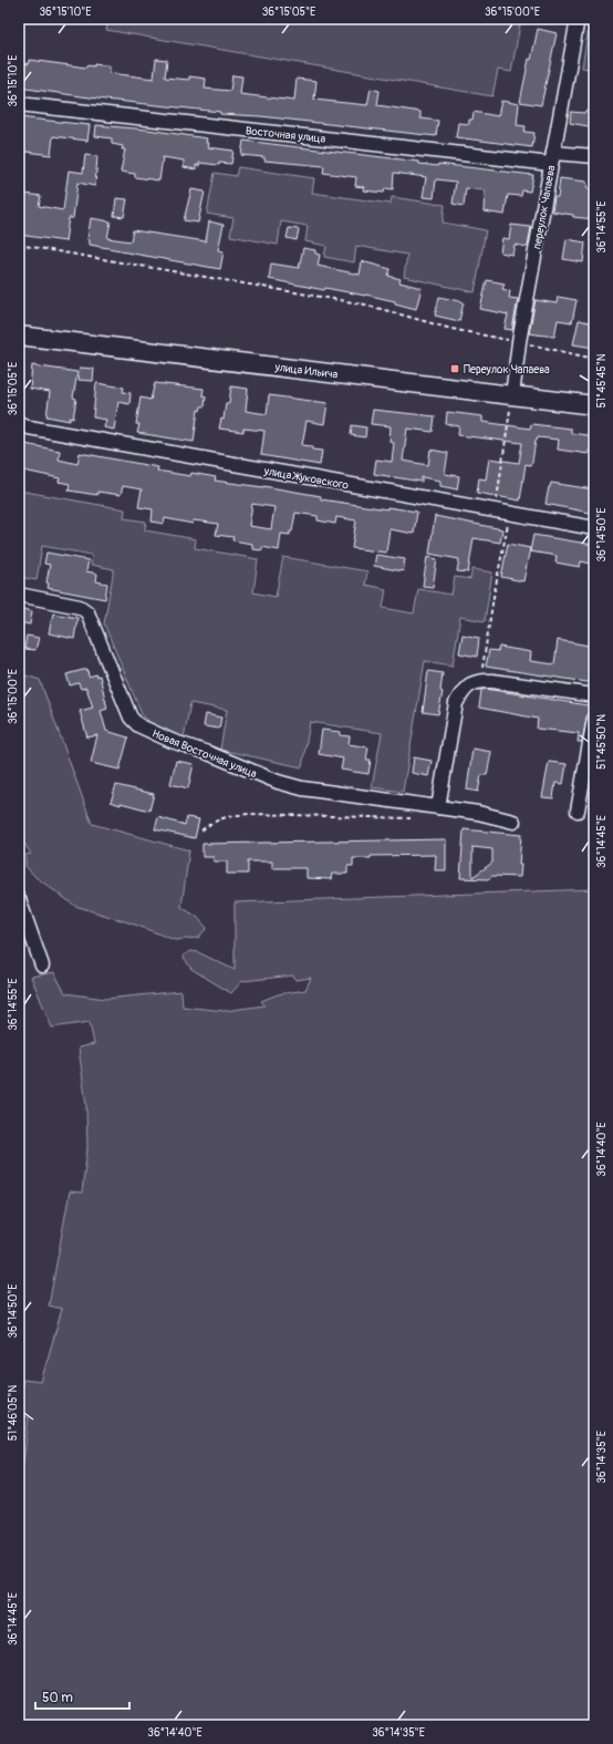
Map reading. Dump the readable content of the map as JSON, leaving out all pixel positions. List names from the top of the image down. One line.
{"streets":{"main road":["улица Ильича"],"street":["Восточная улица","переулок Чапаева","улица Жуковского","Новая Восточная улица"]},"crossings":[["Восточная улица","переулок Чапаева"],["переулок Чапаева","улица Ильича"]],"places":{"transit":["Переулок Чапаева"]},"scale_bar":"50 m","coordinates":["36°15'10\"E","36°15'05\"E","36°15'00\"E","36°14'55\"E","51°45'45\"N","36°14'50\"E","51°45'50\"N","36°14'45\"E","36°14'40\"E","51°46'05\"N","36°14'35\"E"]}
